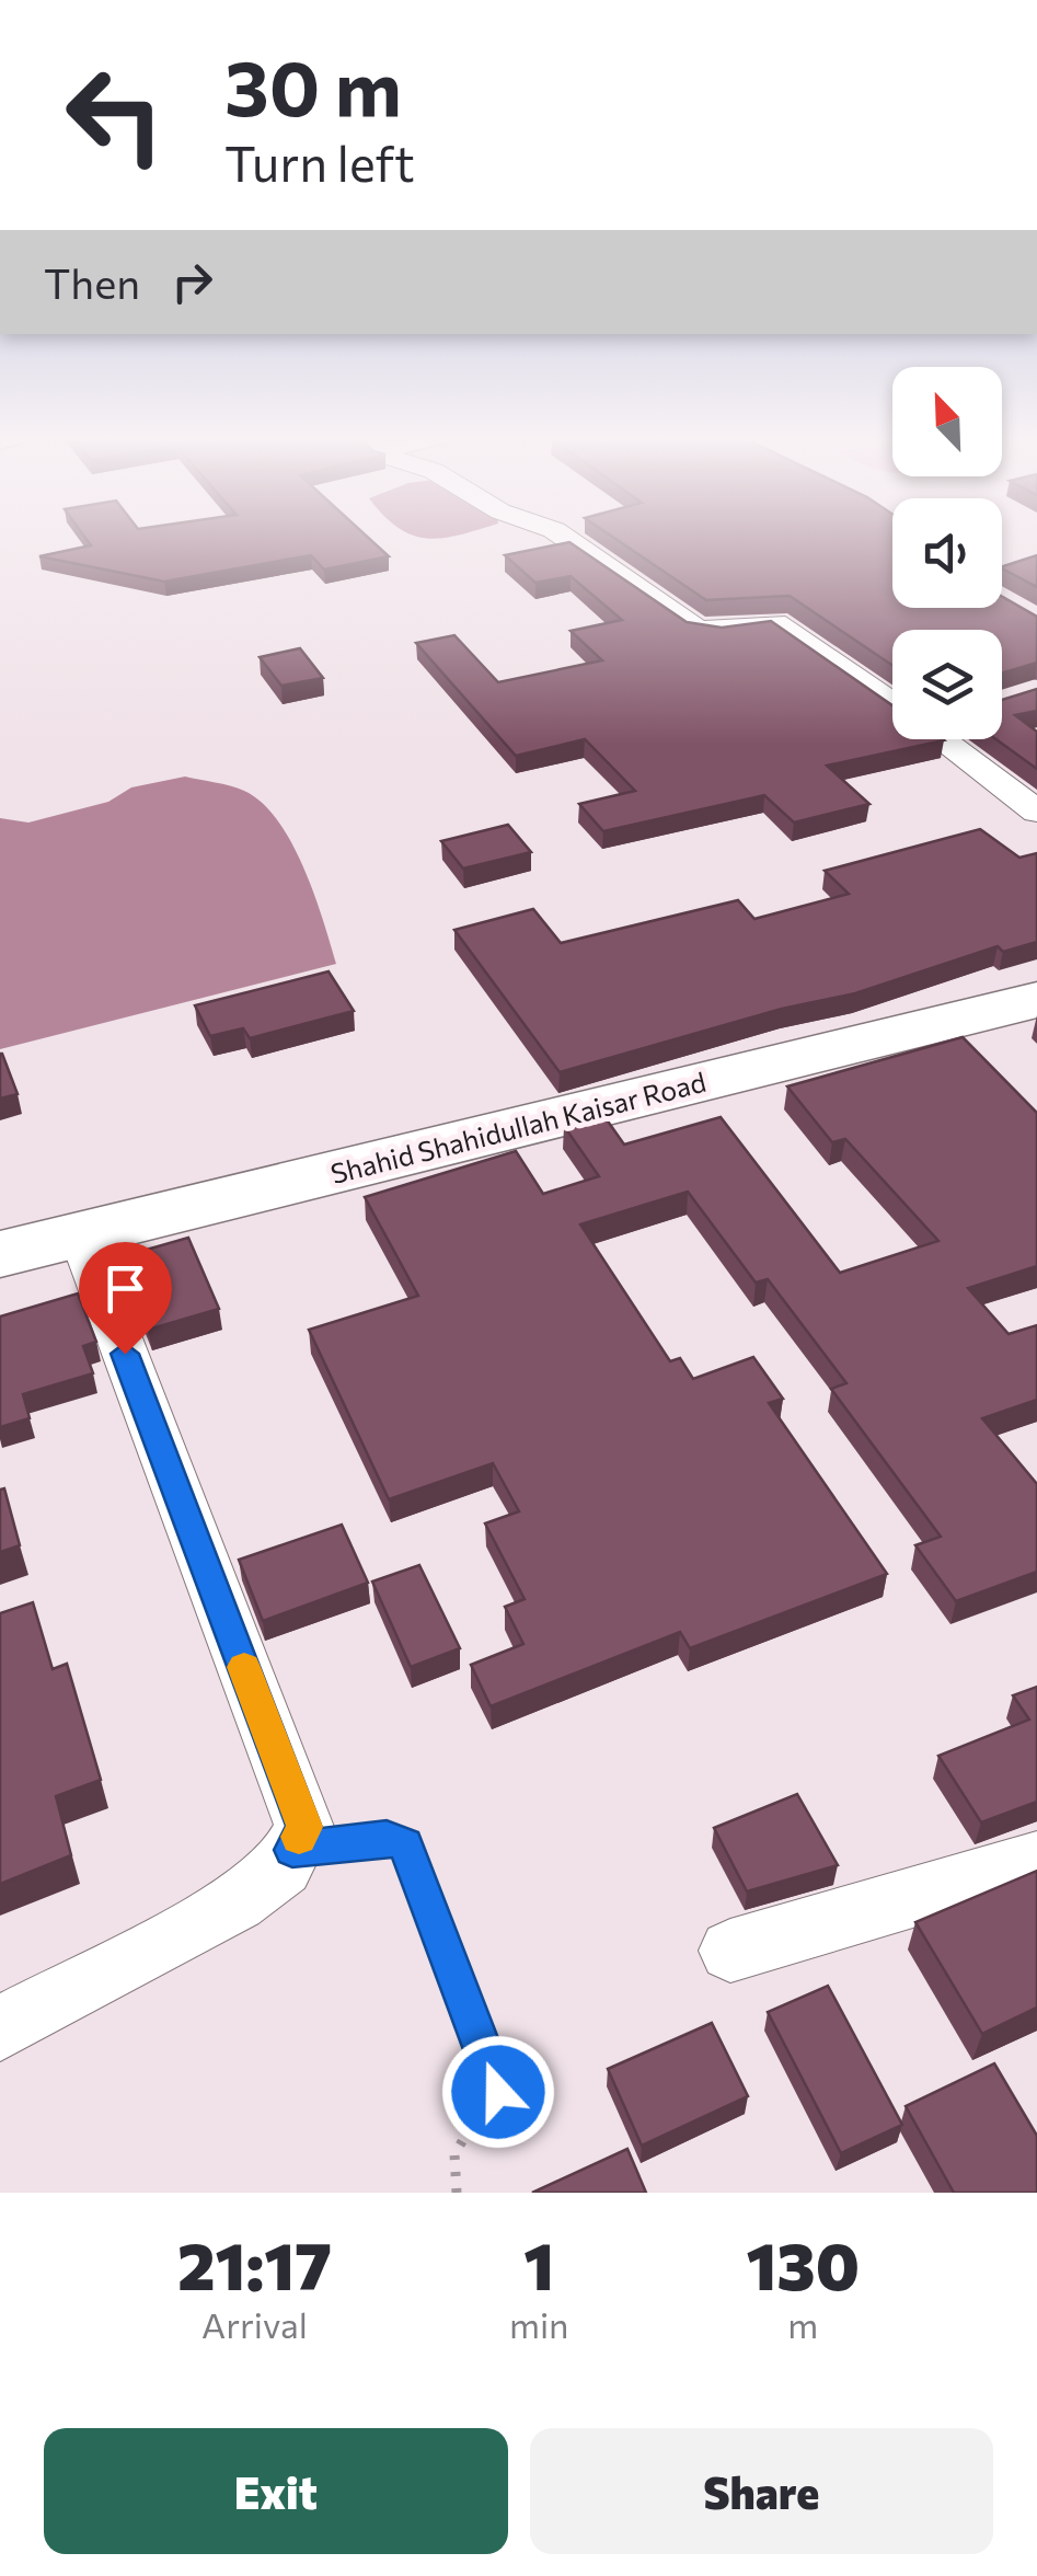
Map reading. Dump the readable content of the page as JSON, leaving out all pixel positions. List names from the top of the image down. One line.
{"streets":{"main road":["Shahid Shahidullah Kaisar Road"]},"north":"top left","page":{"turn":["30 m","Turn left"],"then":"Then","eta":["21:17","Arrival","1","min","130","m"],"buttons":["Exit","Share"]}}
